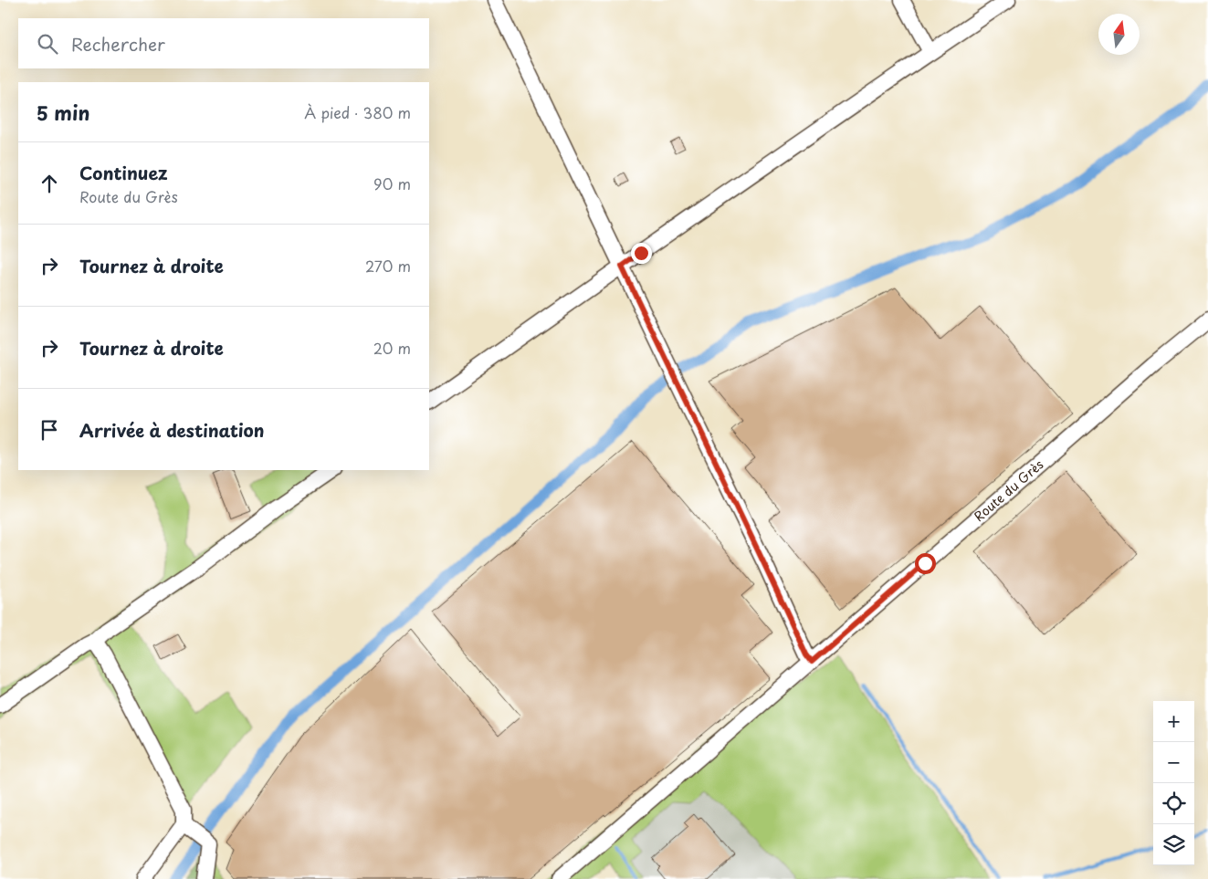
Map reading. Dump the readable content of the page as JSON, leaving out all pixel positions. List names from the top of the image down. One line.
{"streets":{"street":["Route du Grès"]},"north":"top","page":{"search":"Rechercher","heading":["5 min","À pied · 380 m"],"list":[["Continuez","Route du Grès","90 m"],["Tournez à droite","270 m"],["Tournez à droite","20 m"],"Arrivée à destination"],"map_buttons":["+","−"]}}
